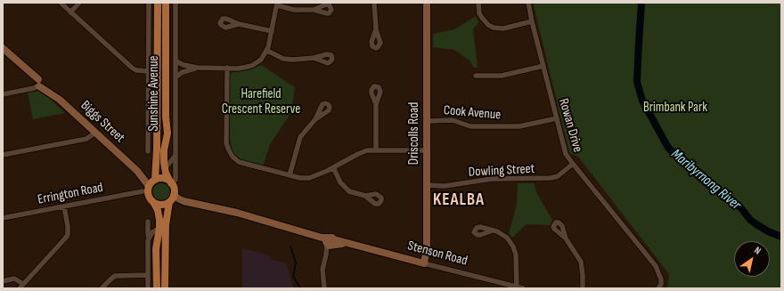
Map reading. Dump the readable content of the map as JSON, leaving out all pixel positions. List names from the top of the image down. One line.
{"streets":{"main road":["Sunshine Avenue"],"street":["Cook Avenue","Biggs Street","Rowan Drive","Driscolls Road","Dowling Street","Errington Road","Stenson Road"]},"crossings":[["Sunshine Avenue","Biggs Street"],["Sunshine Avenue","Stenson Road"],["Cook Avenue","Rowan Drive"],["Cook Avenue","Driscolls Road"],["Biggs Street","Stenson Road"],["Rowan Drive","Dowling Street"],["Driscolls Road","Dowling Street"],["Driscolls Road","Stenson Road"]],"districts":["KEALBA"],"water":["Maribyrnong River"],"parks":["Harefield Crescent Reserve","Brimbank Park"],"north":"top right"}
